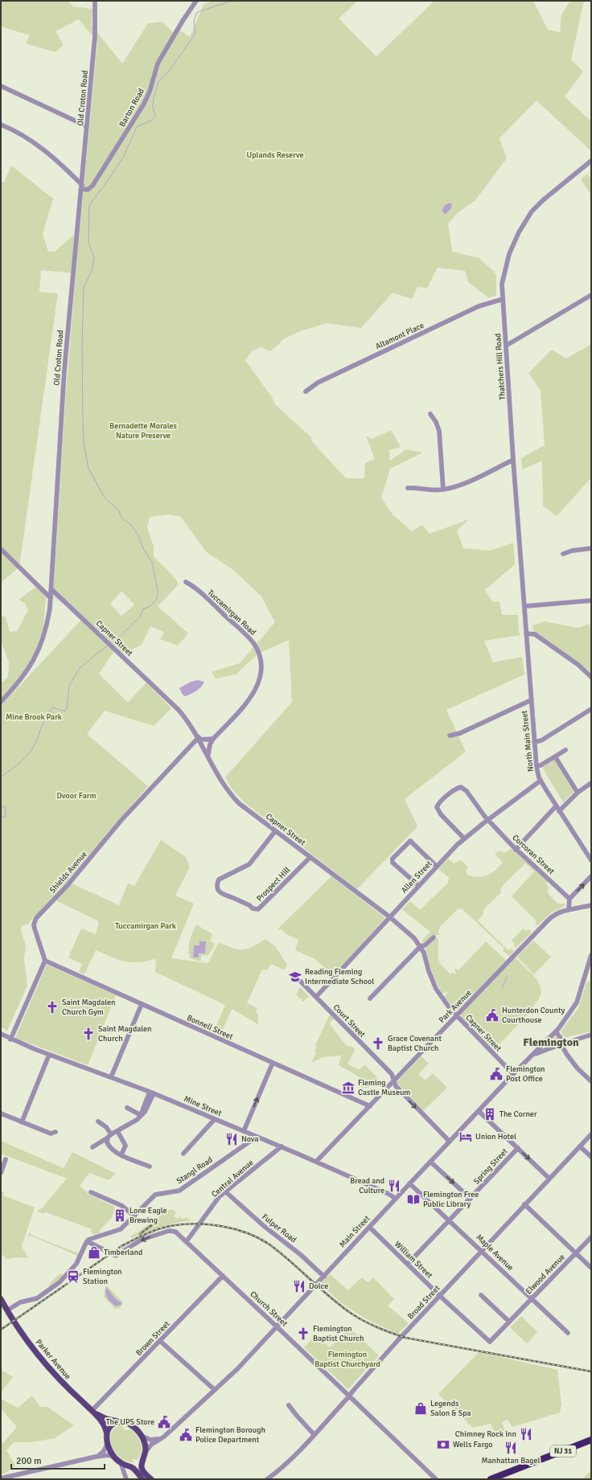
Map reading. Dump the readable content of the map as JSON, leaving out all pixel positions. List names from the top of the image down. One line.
{"streets":{"highway":["NJ 31"],"main road":["Parker Avenue"],"street":["Old Croton Road","Barton Road","Altamont Place","Thatchers Hill Road","Tuccamirgan Road","Capner Street","North Main Street","Corcoran Street","Shields Avenue","Allen Street","Prospect Hill","Park Avenue","Court Street","Bonnell Street","Mine Street","Spring Street","Stangl Road","Central Avenue","Fulper Road","Main Street","Maple Avenue","William Street","Elwood Avenue","Broad Street","Church Street","Brown Street"]},"crossings":[["Old Croton Road","Barton Road"],["Old Croton Road","Capner Street"],["Altamont Place","Thatchers Hill Road"],["Thatchers Hill Road","North Main Street"],["Tuccamirgan Road","Capner Street"],["Capner Street","Shields Avenue"],["Capner Street","Allen Street"],["Capner Street","Prospect Hill"],["Capner Street","Park Avenue"],["Capner Street","Main Street"],["North Main Street","Allen Street"],["Corcoran Street","Allen Street"],["Shields Avenue","Bonnell Street"],["Allen Street","Court Street"],["Park Avenue","Court Street"],["Park Avenue","Bonnell Street"],["Park Avenue","Mine Street"],["Court Street","Main Street"],["Mine Street","Stangl Road"],["Mine Street","Central Avenue"],["Mine Street","Main Street"],["Spring Street","Maple Avenue"],["Spring Street","William Street"],["Stangl Road","Church Street"],["Central Avenue","Fulper Road"],["Central Avenue","Church Street"],["Fulper Road","Main Street"],["Main Street","Maple Avenue"],["Main Street","William Street"],["Main Street","Church Street"],["Main Street","Parker Avenue"],["Maple Avenue","Elwood Avenue"],["Maple Avenue","Broad Street"],["William Street","Elwood Avenue"],["William Street","Broad Street"],["Broad Street","Church Street"],["Church Street","Brown Street"],["Brown Street","Parker Avenue"]],"one_way":["Court Street"],"districts":["Flemington"],"parks":["Uplands Reserve","Bernadette Morales Nature Preserve","Mine Brook Park","Dvoor Farm","Tuccamirgan Park","Flemington Baptist Churchyard"],"places":{"school or university":["Reading Fleming Intermediate School"],"church":["Saint Magdalen Church Gym","Saint Magdalen Church","Grace Covenant Baptist Church","Flemington Baptist Church"],"public building":["Hunterdon County Courthouse","Flemington Post Office","The UPS Store","Flemington Borough Police Department"],"museum":["Fleming Castle Museum"],"building":["The Corner","Lone Eagle Brewing"],"hotel":["Union Hotel"],"restaurant":["Nova","Bread and Culture","Dolce","Chimney Rock Inn","Manhattan Bagel"],"library":["Flemington Free Public Library"],"shop":["Timberland","Legends Salon & Spa"],"station":["Flemington Station"],"bank":["Wells Fargo"]},"scale_bar":"200 m"}
